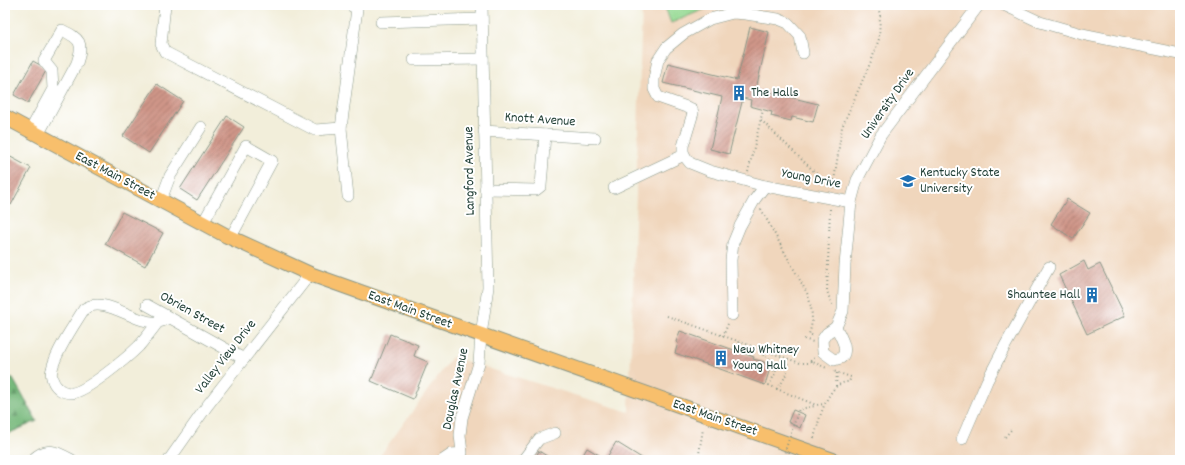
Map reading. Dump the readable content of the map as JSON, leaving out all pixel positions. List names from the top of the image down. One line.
{"streets":{"main road":["East Main Street"],"street":["University Drive","Knott Avenue","Langford Avenue","Young Drive","Obrien Street","Valley View Drive","Douglas Avenue"]},"crossings":[["University Drive","Young Drive"],["Knott Avenue","Langford Avenue"],["Langford Avenue","East Main Street"],["Langford Avenue","Douglas Avenue"],["East Main Street","Valley View Drive"],["East Main Street","Douglas Avenue"],["Obrien Street","Valley View Drive"]],"places":{"building":["The Halls","Shauntee Hall","New Whitney Young Hall"],"school or university":["Kentucky State University"]}}
